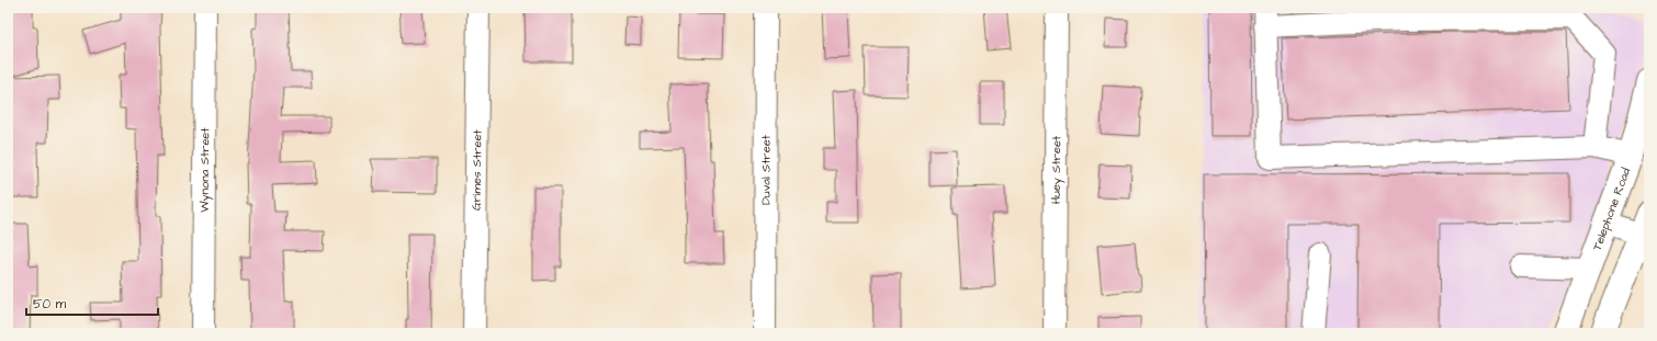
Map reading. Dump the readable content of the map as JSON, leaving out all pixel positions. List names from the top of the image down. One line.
{"streets":{"main road":["Telephone Road"],"street":["Huey Street","Wynona Street","Grimes Street","Duval Street"]},"scale_bar":"50 m"}
